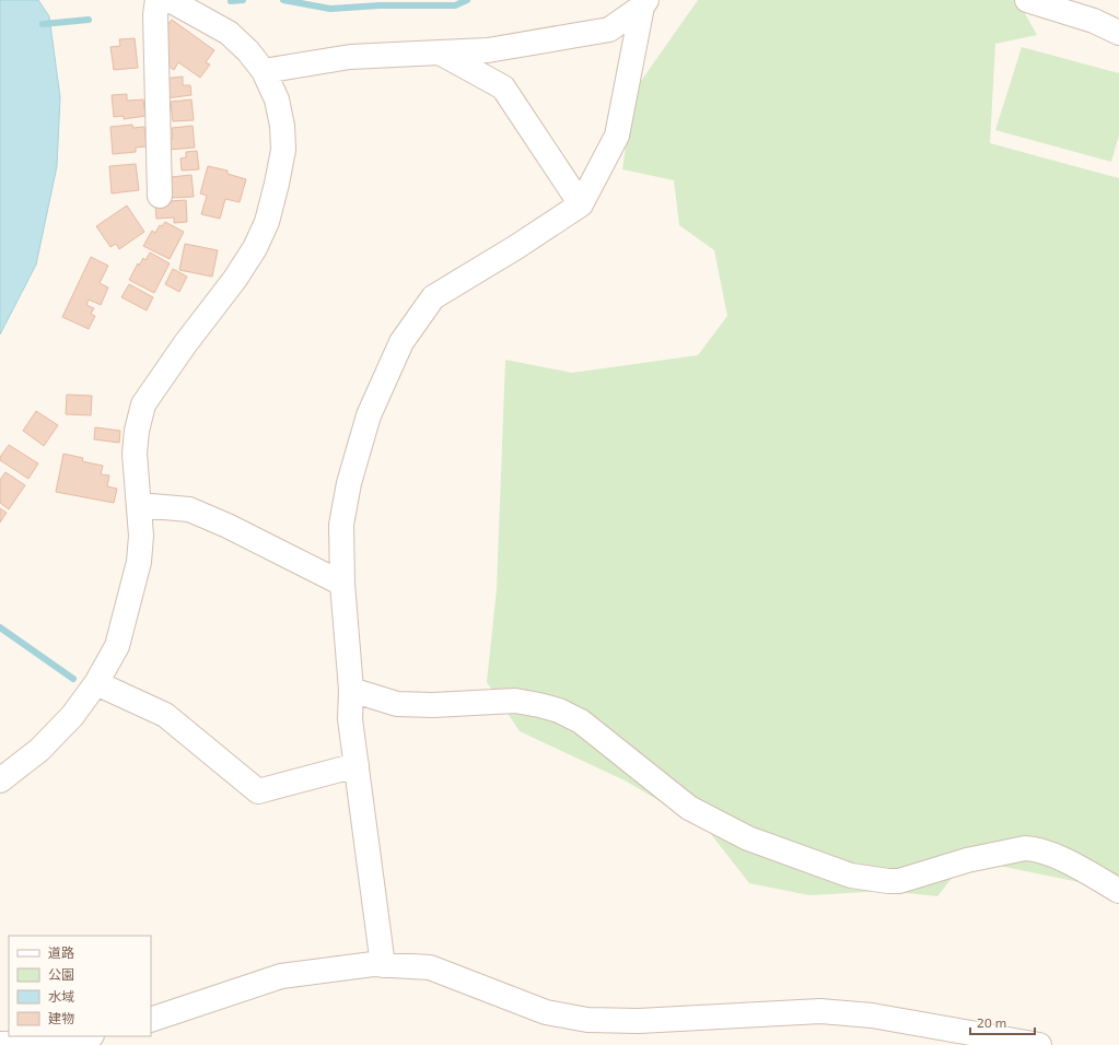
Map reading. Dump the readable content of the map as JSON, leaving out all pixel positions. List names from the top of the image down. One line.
{"legend":["道路","公園","水域","建物"],"scale_bar":"20 m"}
